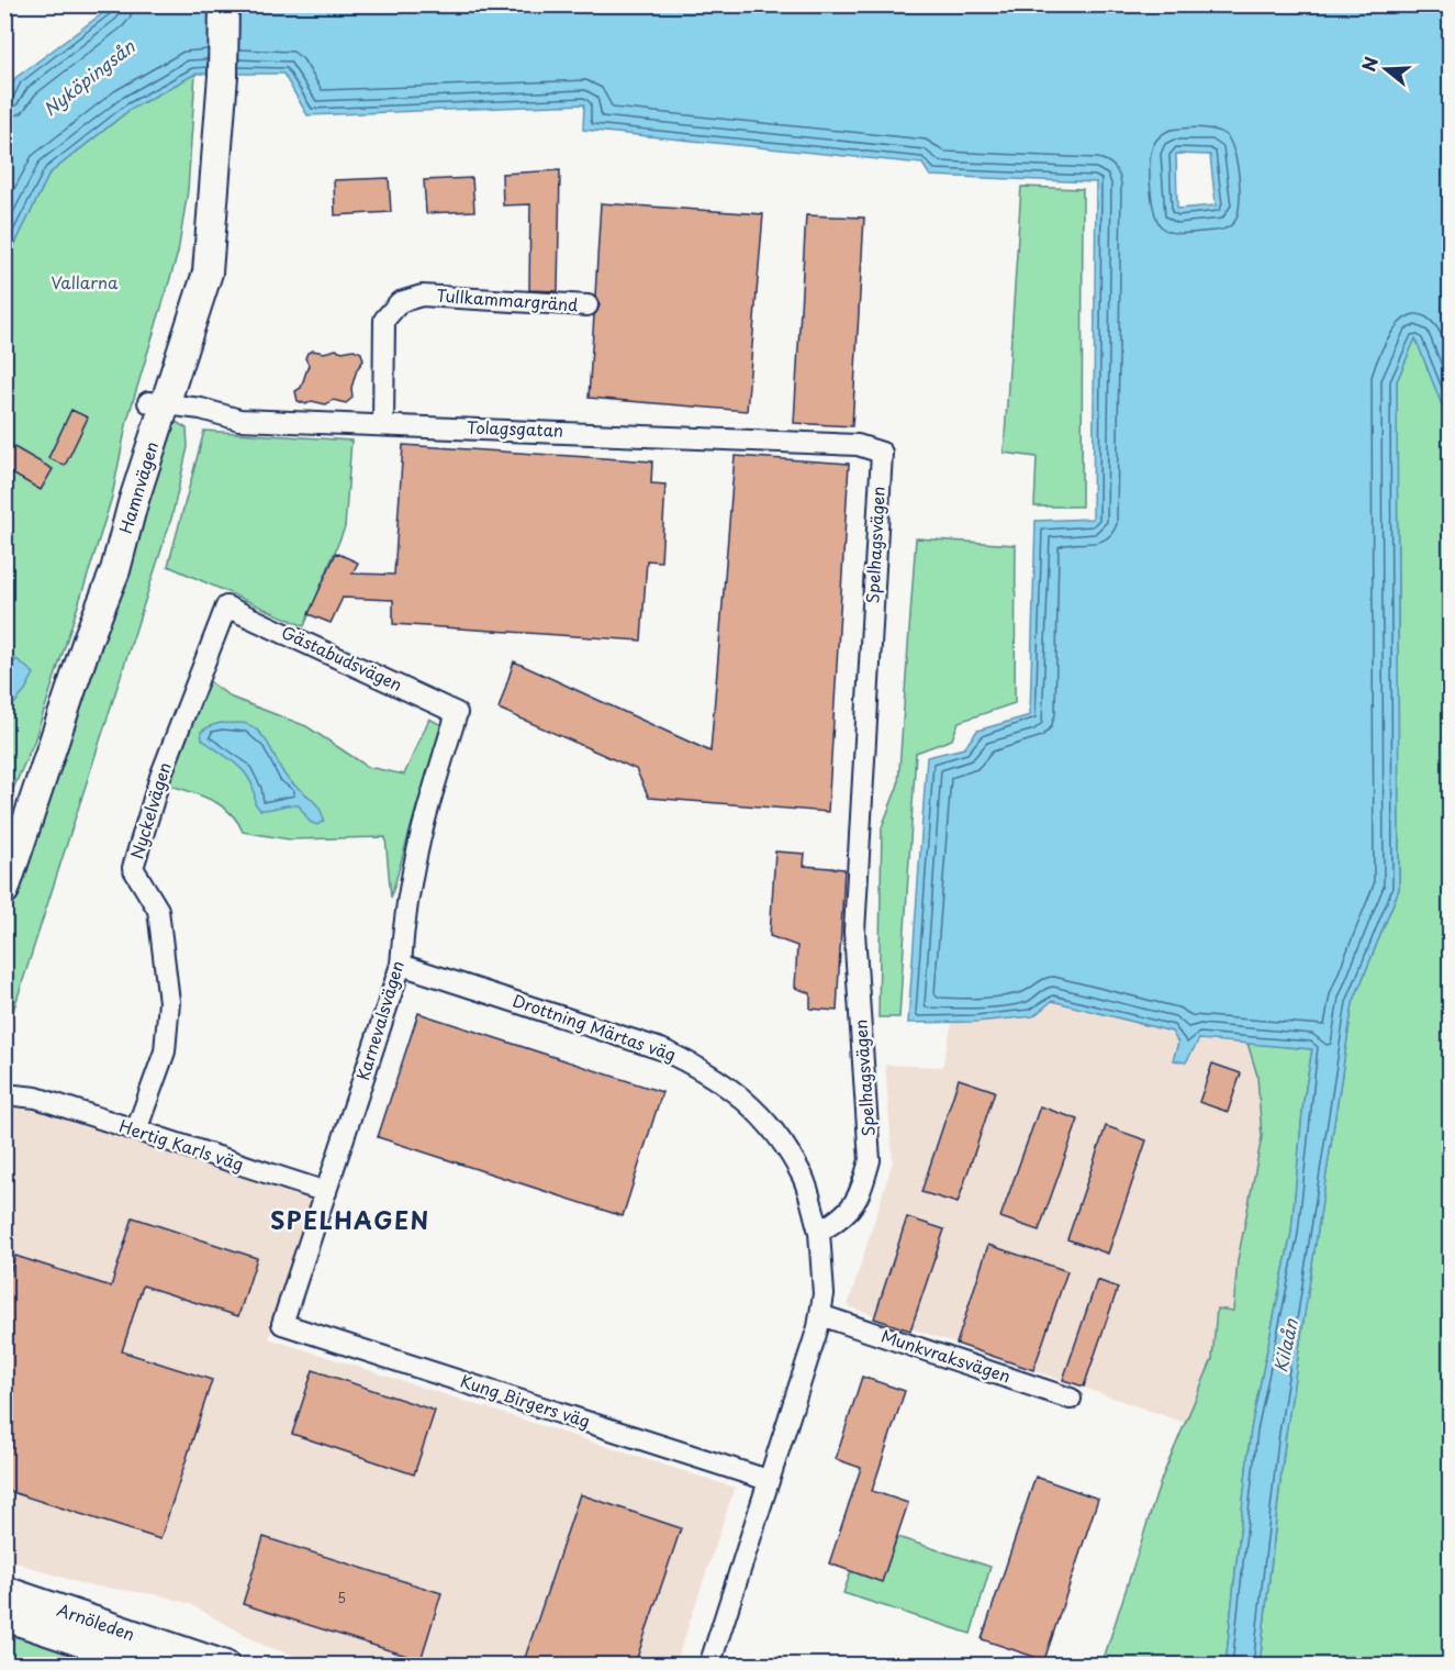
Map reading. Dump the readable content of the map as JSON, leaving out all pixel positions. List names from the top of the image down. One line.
{"streets":{"main road":["Hamnvägen","Arnöleden"],"street":["Tullkammargränd","Tolagsgatan","Spelhagsvägen","Gästabudsvägen","Nyckelvägen","Karnevalsvägen","Drottning Märtas väg","Hertig Karls väg","Munkvraksvägen","Kung Birgers väg"]},"crossings":[["Tullkammargränd","Tolagsgatan"],["Tolagsgatan","Hamnvägen"],["Tolagsgatan","Spelhagsvägen"],["Spelhagsvägen","Drottning Märtas väg"],["Gästabudsvägen","Nyckelvägen"],["Gästabudsvägen","Karnevalsvägen"],["Nyckelvägen","Hertig Karls väg"],["Karnevalsvägen","Drottning Märtas väg"],["Karnevalsvägen","Hertig Karls väg"],["Karnevalsvägen","Kung Birgers väg"]],"districts":["SPELHAGEN"],"water":["Nyköpingsån","Kilaån"],"parks":["Vallarna"],"house_numbers":["5"],"north":"left"}
